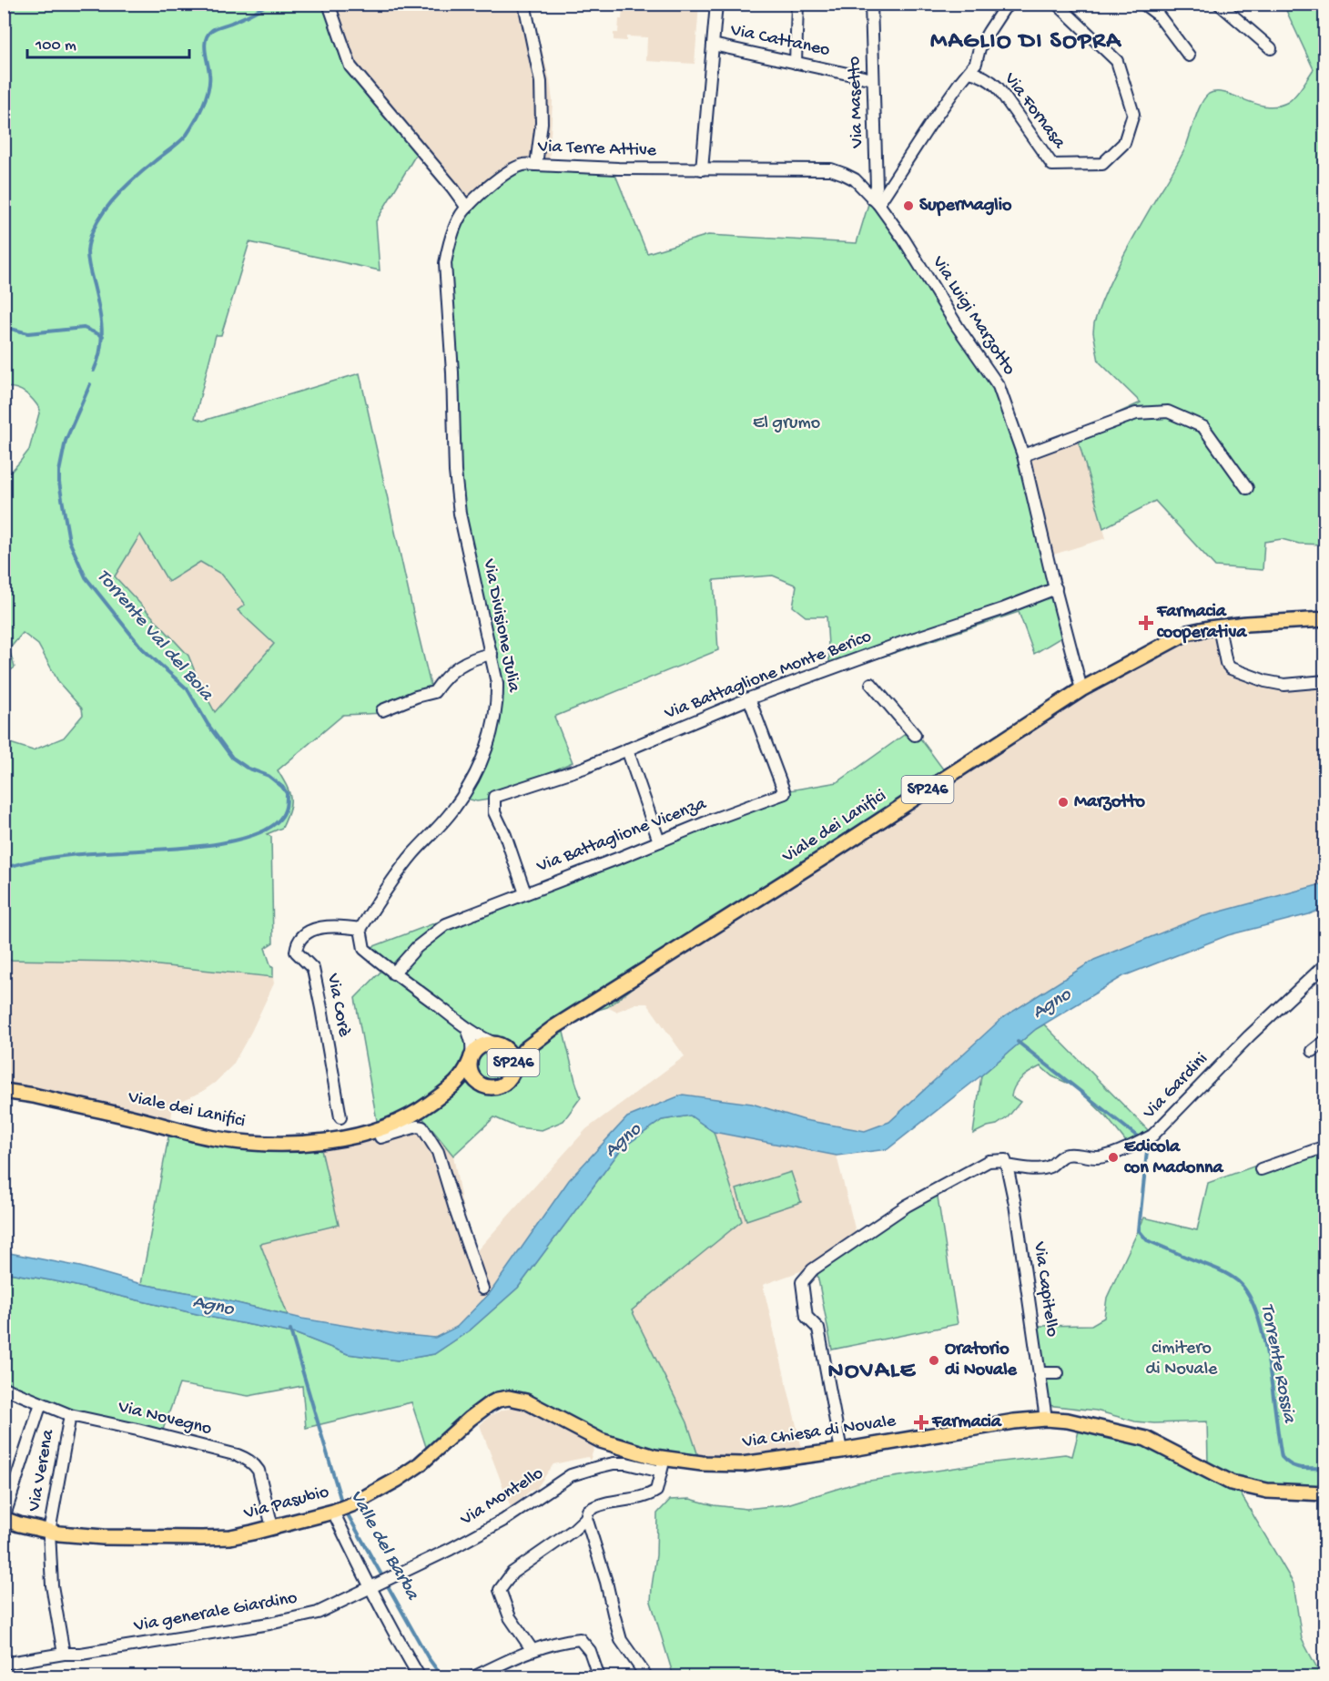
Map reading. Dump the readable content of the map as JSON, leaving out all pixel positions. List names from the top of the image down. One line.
{"streets":{"main road":["SP246","Viale dei Lanifici","Via Chiesa di Novale","Via Pasubio"],"street":["Via Cattaneo","Via Masetto","Via Fornasa","Via Terre Attive","Via Luigi Marzotto","Via Divisione Julia","Via Battaglione Monte Berico","Via Battaglione Vicenza","Via Corè","Via Gardini","Via Capitello","Via Novegno","Via Verena","Via Montello","Via generale Giardino"]},"crossings":[["Via Cattaneo","Via Masetto"],["Via Masetto","Via Terre Attive"],["Via Masetto","Via Luigi Marzotto"],["Via Terre Attive","Via Luigi Marzotto"],["Via Terre Attive","Via Divisione Julia"],["Via Luigi Marzotto","Via Battaglione Monte Berico"],["Via Luigi Marzotto","Viale dei Lanifici"],["Via Divisione Julia","Via Corè"],["Via Battaglione Monte Berico","Via Battaglione Vicenza"],["SP246","Viale dei Lanifici"],["Via Gardini","Via Capitello"],["Via Gardini","Via Chiesa di Novale"],["Via Capitello","Via Chiesa di Novale"],["Via Novegno","Via Verena"],["Via Novegno","Via Pasubio"],["Via Chiesa di Novale","Via Montello"],["Via Chiesa di Novale","Via Pasubio"],["Via Verena","Via Pasubio"],["Via Verena","Via generale Giardino"],["Via Montello","Via Pasubio"],["Via Montello","Via generale Giardino"]],"districts":["MAGLIO DI SOPRA","NOVALE"],"water":["Torrente Val del Boia","Agno","Torrente Rossia","Valle del Barba"],"parks":["El grumo","cimitero di Novale"],"places":{"other":["SuperMaglio","Marzotto","Edicola con Madonna","Oratorio di Novale"],"health":["Farmacia cooperativa","Farmacia"]},"scale_bar":"100 m"}
